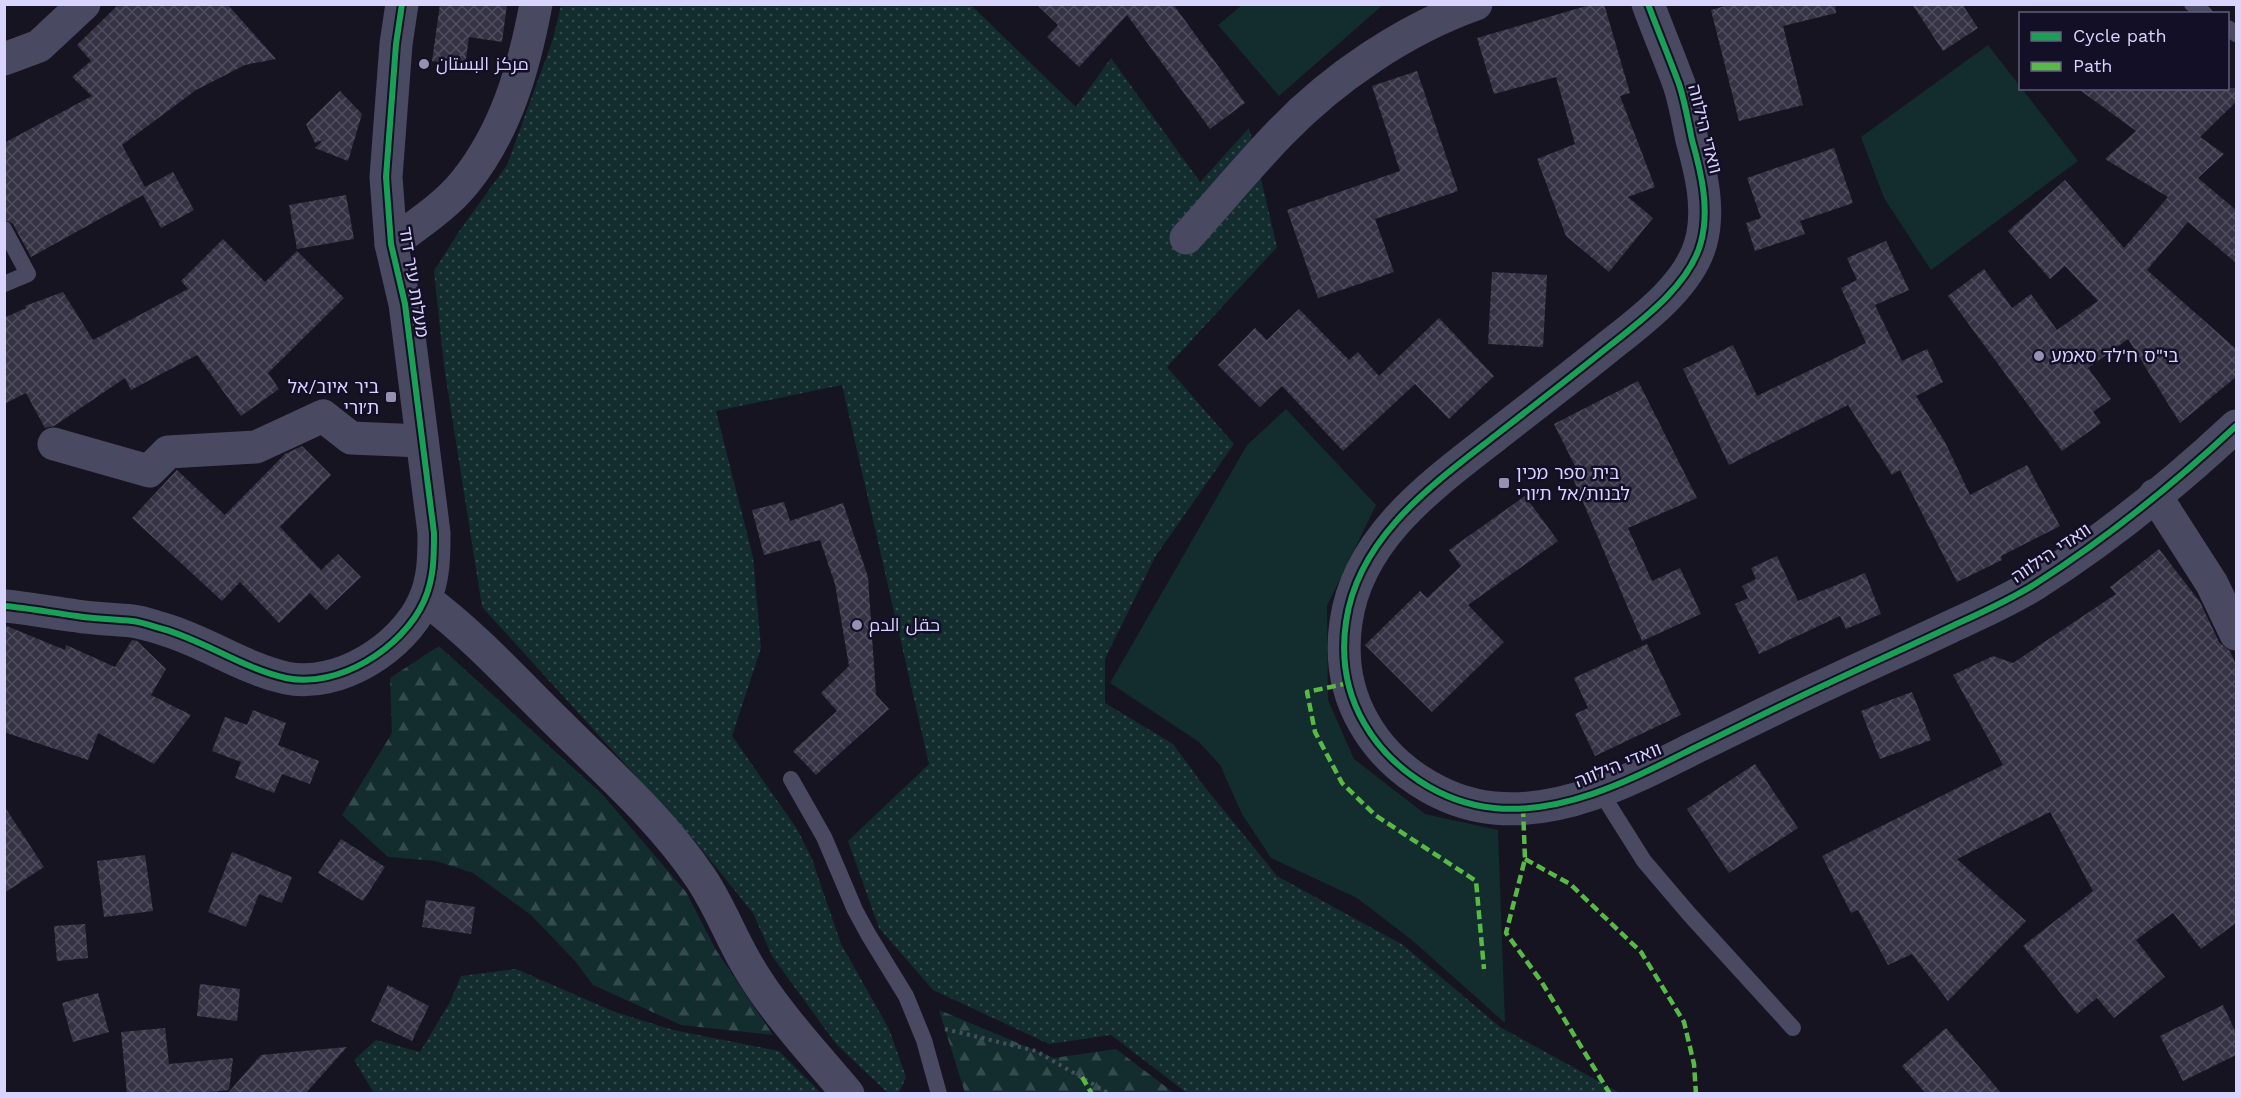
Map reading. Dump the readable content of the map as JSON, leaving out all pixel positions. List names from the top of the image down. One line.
{"streets":{"street":["וואדי הילווה","מעלות עיר דוד"]},"places":{"other":["مركز البستان","בי\"ס ח'לד סאמע","حقل الدم"],"transit":["ביר איוב/אל ת׳ורי","בית ספר מכין לבנות/אל ת׳ורי"]},"legend":["Cycle path","Path"]}
